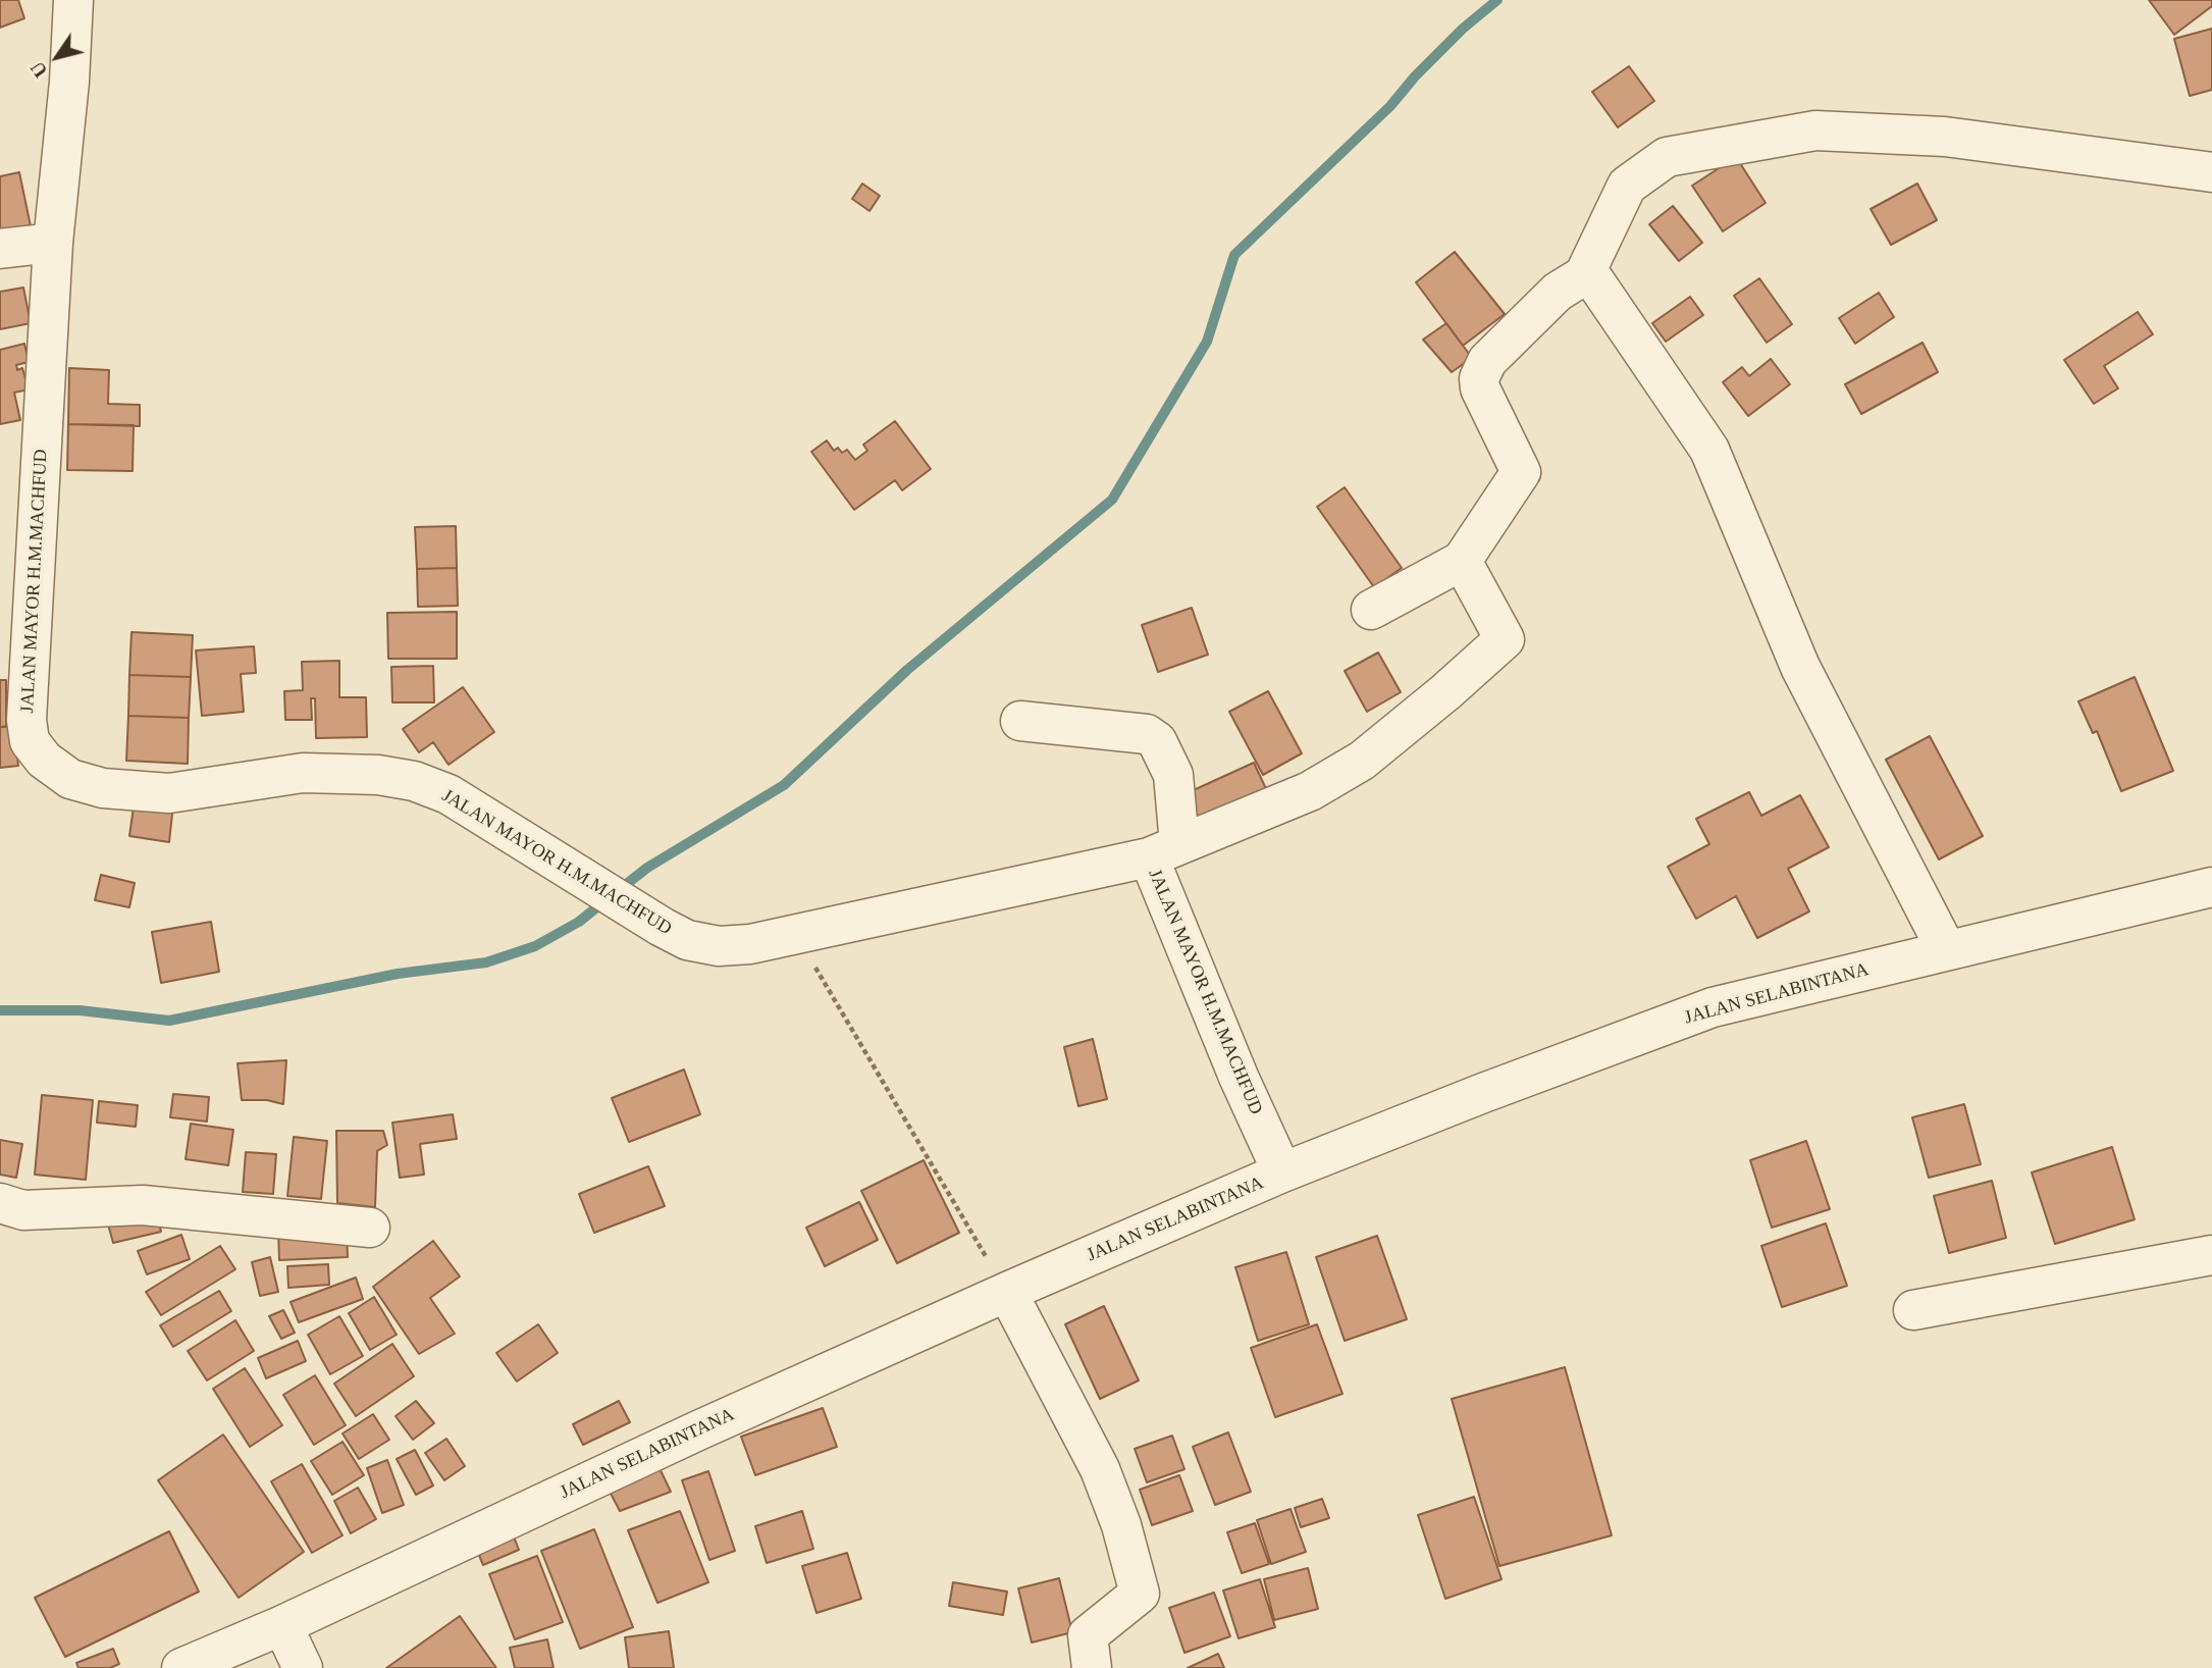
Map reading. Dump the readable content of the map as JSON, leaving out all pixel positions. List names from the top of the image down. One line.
{"streets":{"street":["JALAN MAYOR H.M.MACHFUD","JALAN SELABINTANA"]},"crossings":[["JALAN MAYOR H.M.MACHFUD","JALAN SELABINTANA"]],"north":"bottom left"}
